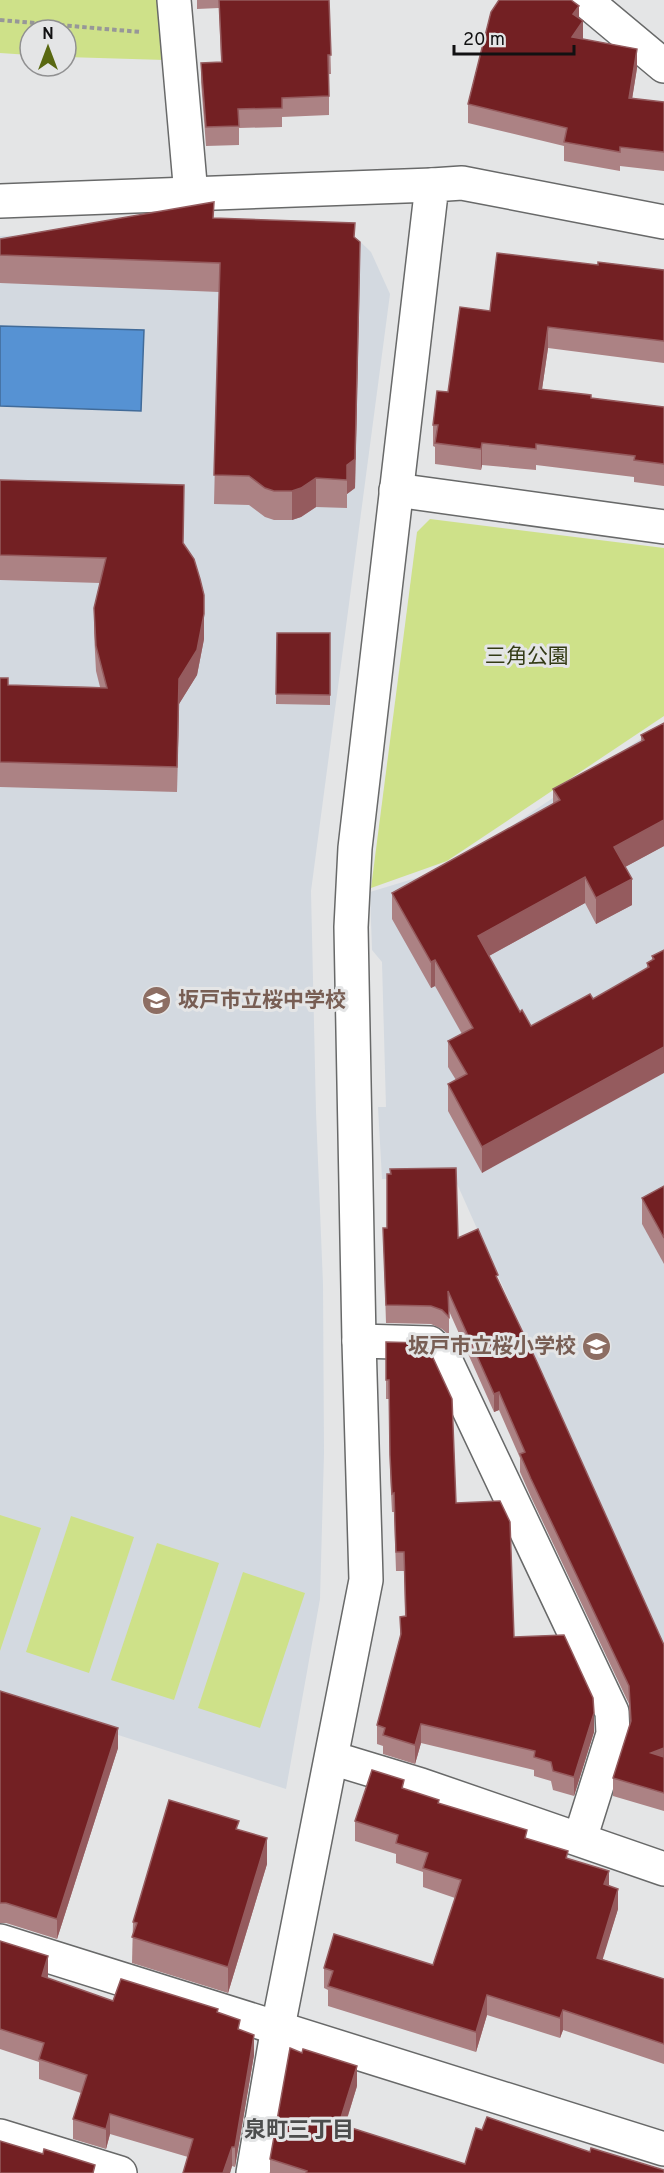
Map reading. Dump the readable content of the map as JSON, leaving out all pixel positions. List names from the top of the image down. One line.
{"districts":["泉町三丁目"],"parks":["三角公園"],"places":{"school or university":["坂戸市立桜中学校","坂戸市立桜小学校"]},"scale_bar":"20 m","north":"top"}
